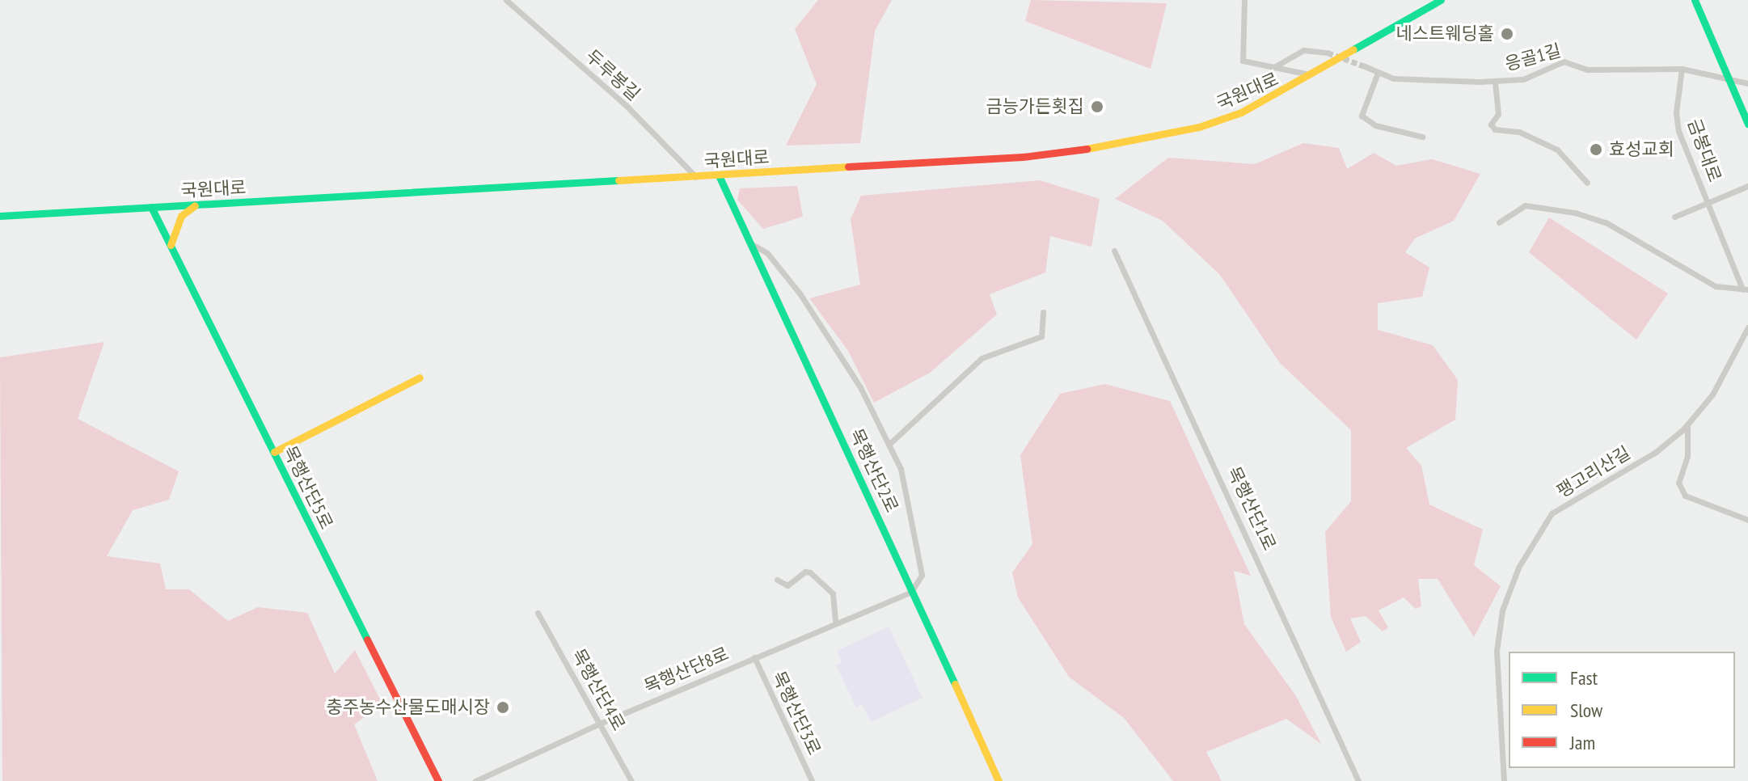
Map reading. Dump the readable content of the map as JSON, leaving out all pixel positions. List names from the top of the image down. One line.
{"streets":{"street":["응골1길","두루봉길","국원대로","금봉대로","목행산단2로","팽고리산길","목행산단5로","목행산단1로","목행산단8로","목행산단4로","목행산단3로"]},"crossings":[["응골1길","금봉대로"],["두루봉길","국원대로"],["국원대로","목행산단2로"],["국원대로","목행산단5로"],["목행산단2로","목행산단8로"],["목행산단8로","목행산단4로"],["목행산단8로","목행산단3로"]],"places":["네스트웨딩홀","금능가든횟집","효성교회","충주농수산물도매시장"],"legend":["Fast","Slow","Jam"]}
